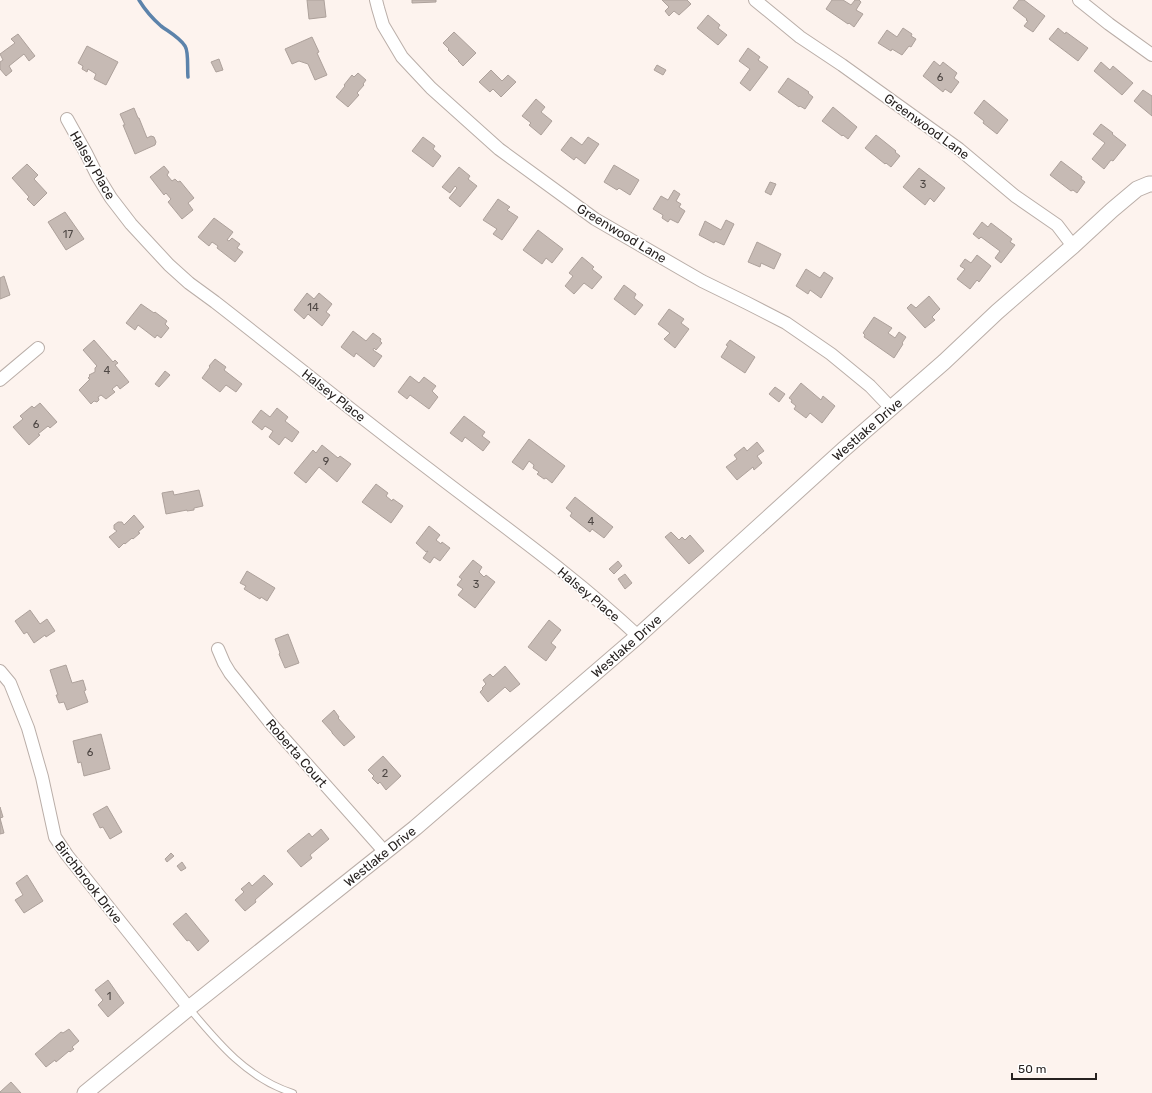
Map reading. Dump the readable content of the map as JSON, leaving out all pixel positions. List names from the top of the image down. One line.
{"streets":{"street":["Greenwood Lane","Halsey Place","Westlake Drive","Roberta Court","Birchbrook Drive"]},"crossings":[["Greenwood Lane","Westlake Drive"],["Halsey Place","Westlake Drive"],["Westlake Drive","Roberta Court"],["Westlake Drive","Birchbrook Drive"]],"house_numbers":["6","3","17","14","4","6","9","4","3","6","2","1"],"scale_bar":"50 m"}
